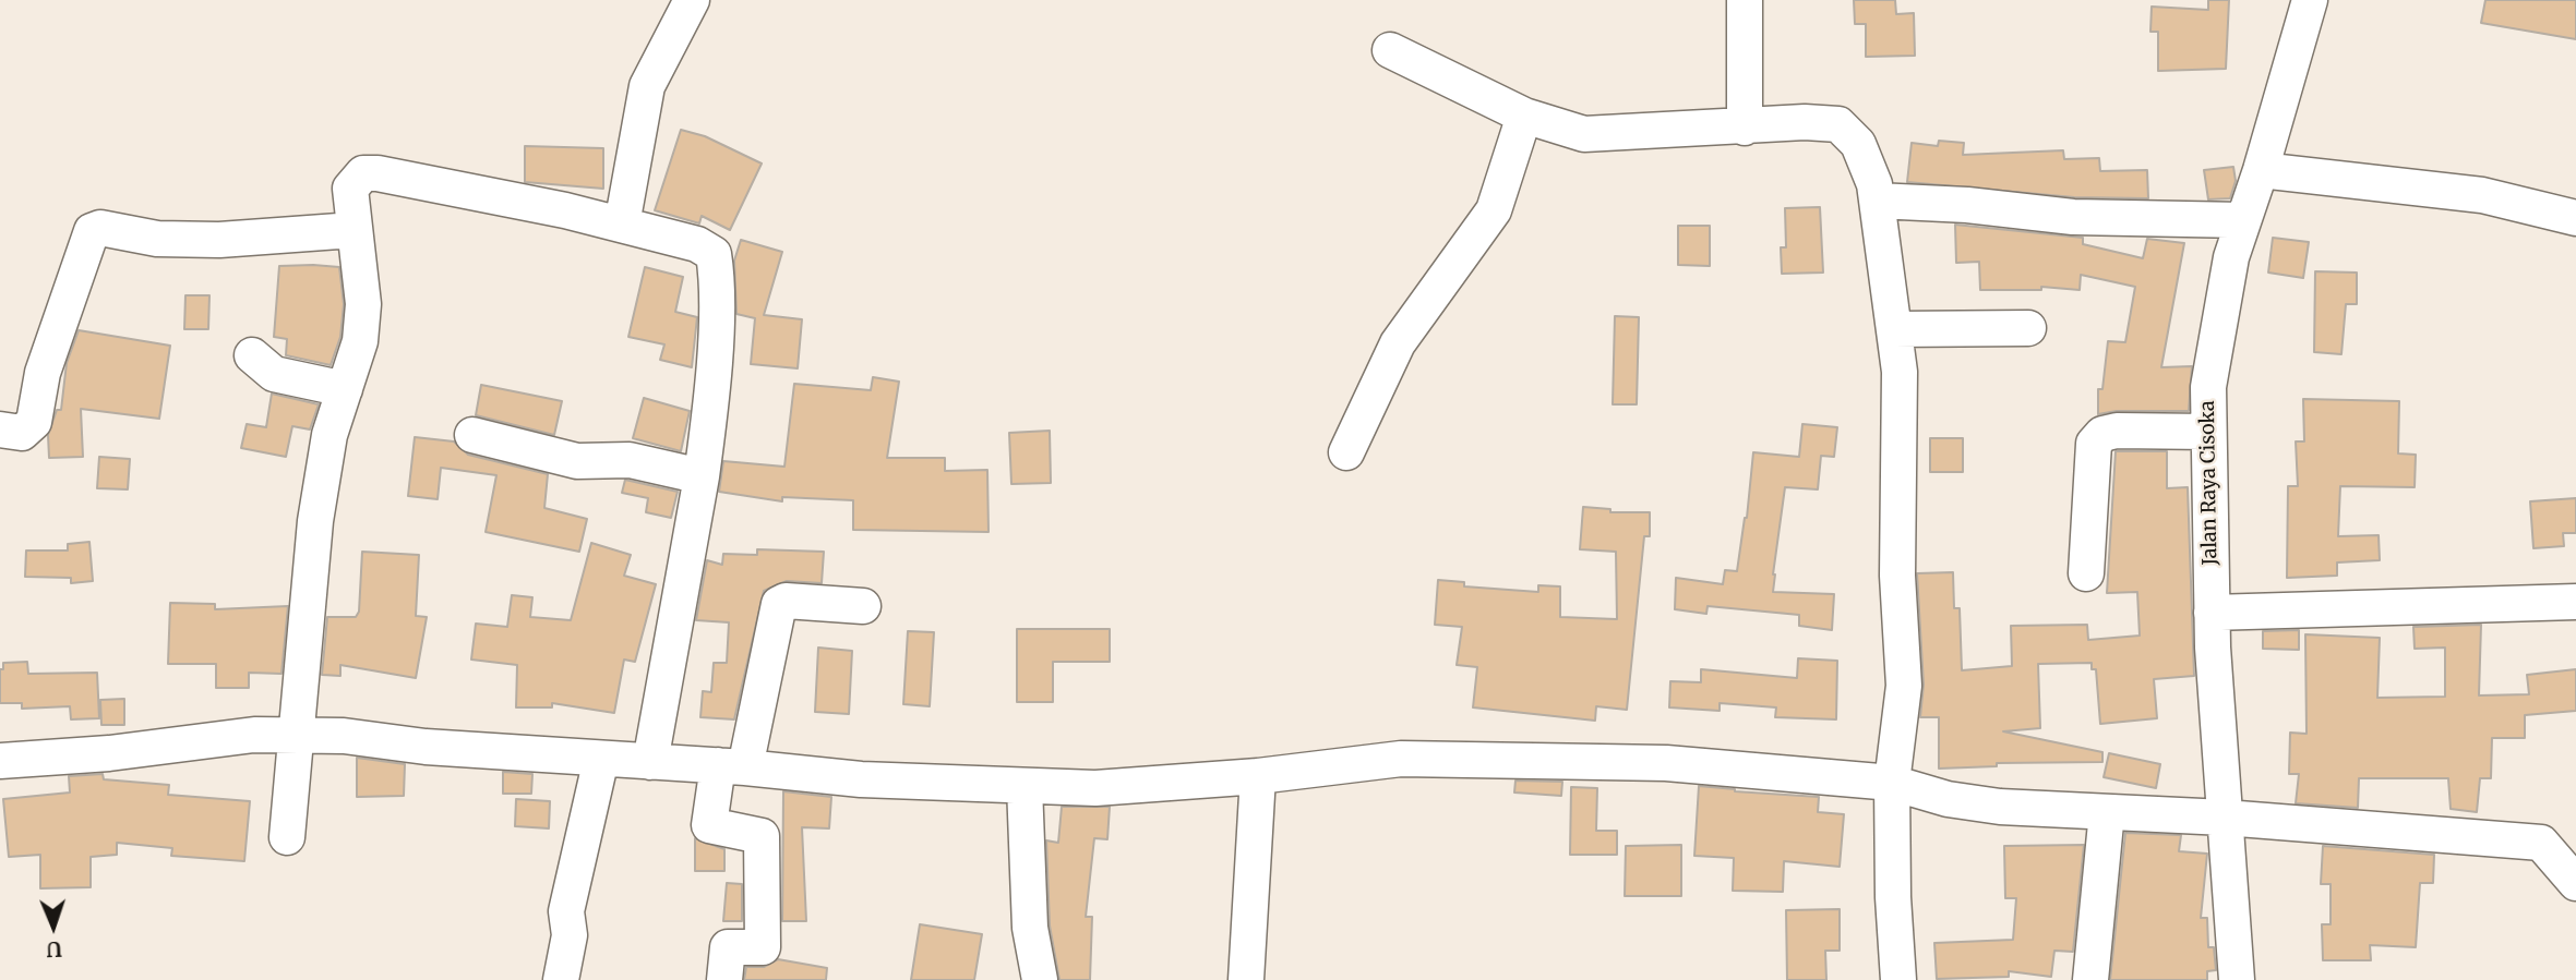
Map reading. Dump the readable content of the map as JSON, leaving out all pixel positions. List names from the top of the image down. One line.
{"streets":{"street":["Jalan Raya Cisoka"]},"north":"bottom"}
